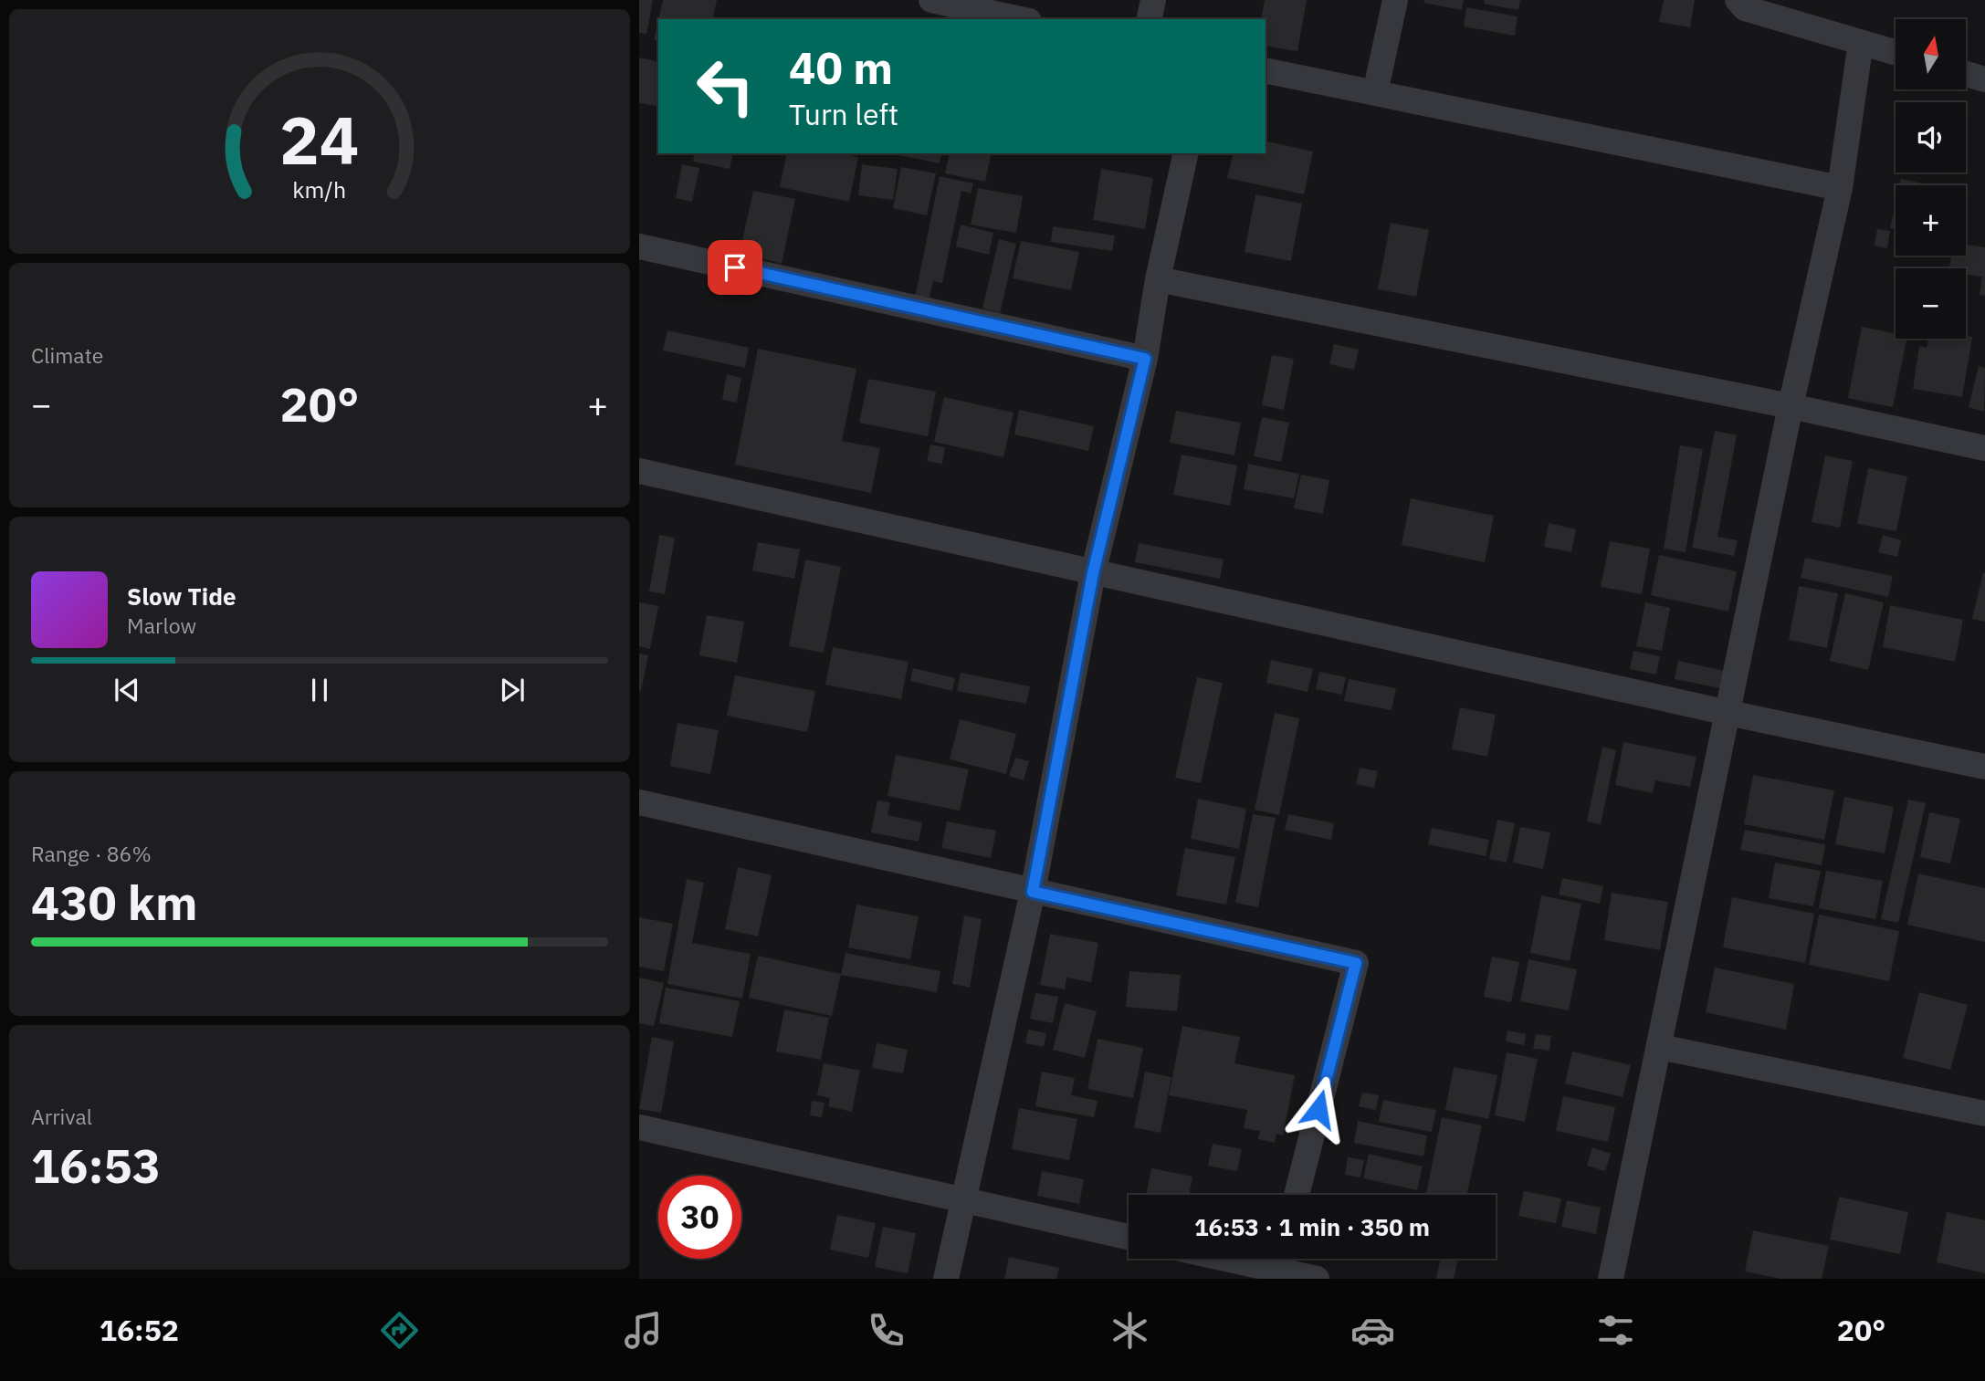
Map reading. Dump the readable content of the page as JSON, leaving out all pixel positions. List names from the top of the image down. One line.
{"north":"top","page":{"map_buttons":["+","−"],"turn":["40 m","Turn left"],"tile":["Climate",["Range · 86%","430 km"],["Arrival","16:53"]],"heat":["−","20°","+"],"song":["Slow Tide","Marlow"],"limit":"30","trip":"16:53 · 1 min · 350 m","tabs":["16:52","20°"],"gauge":["24","km/h"]}}
